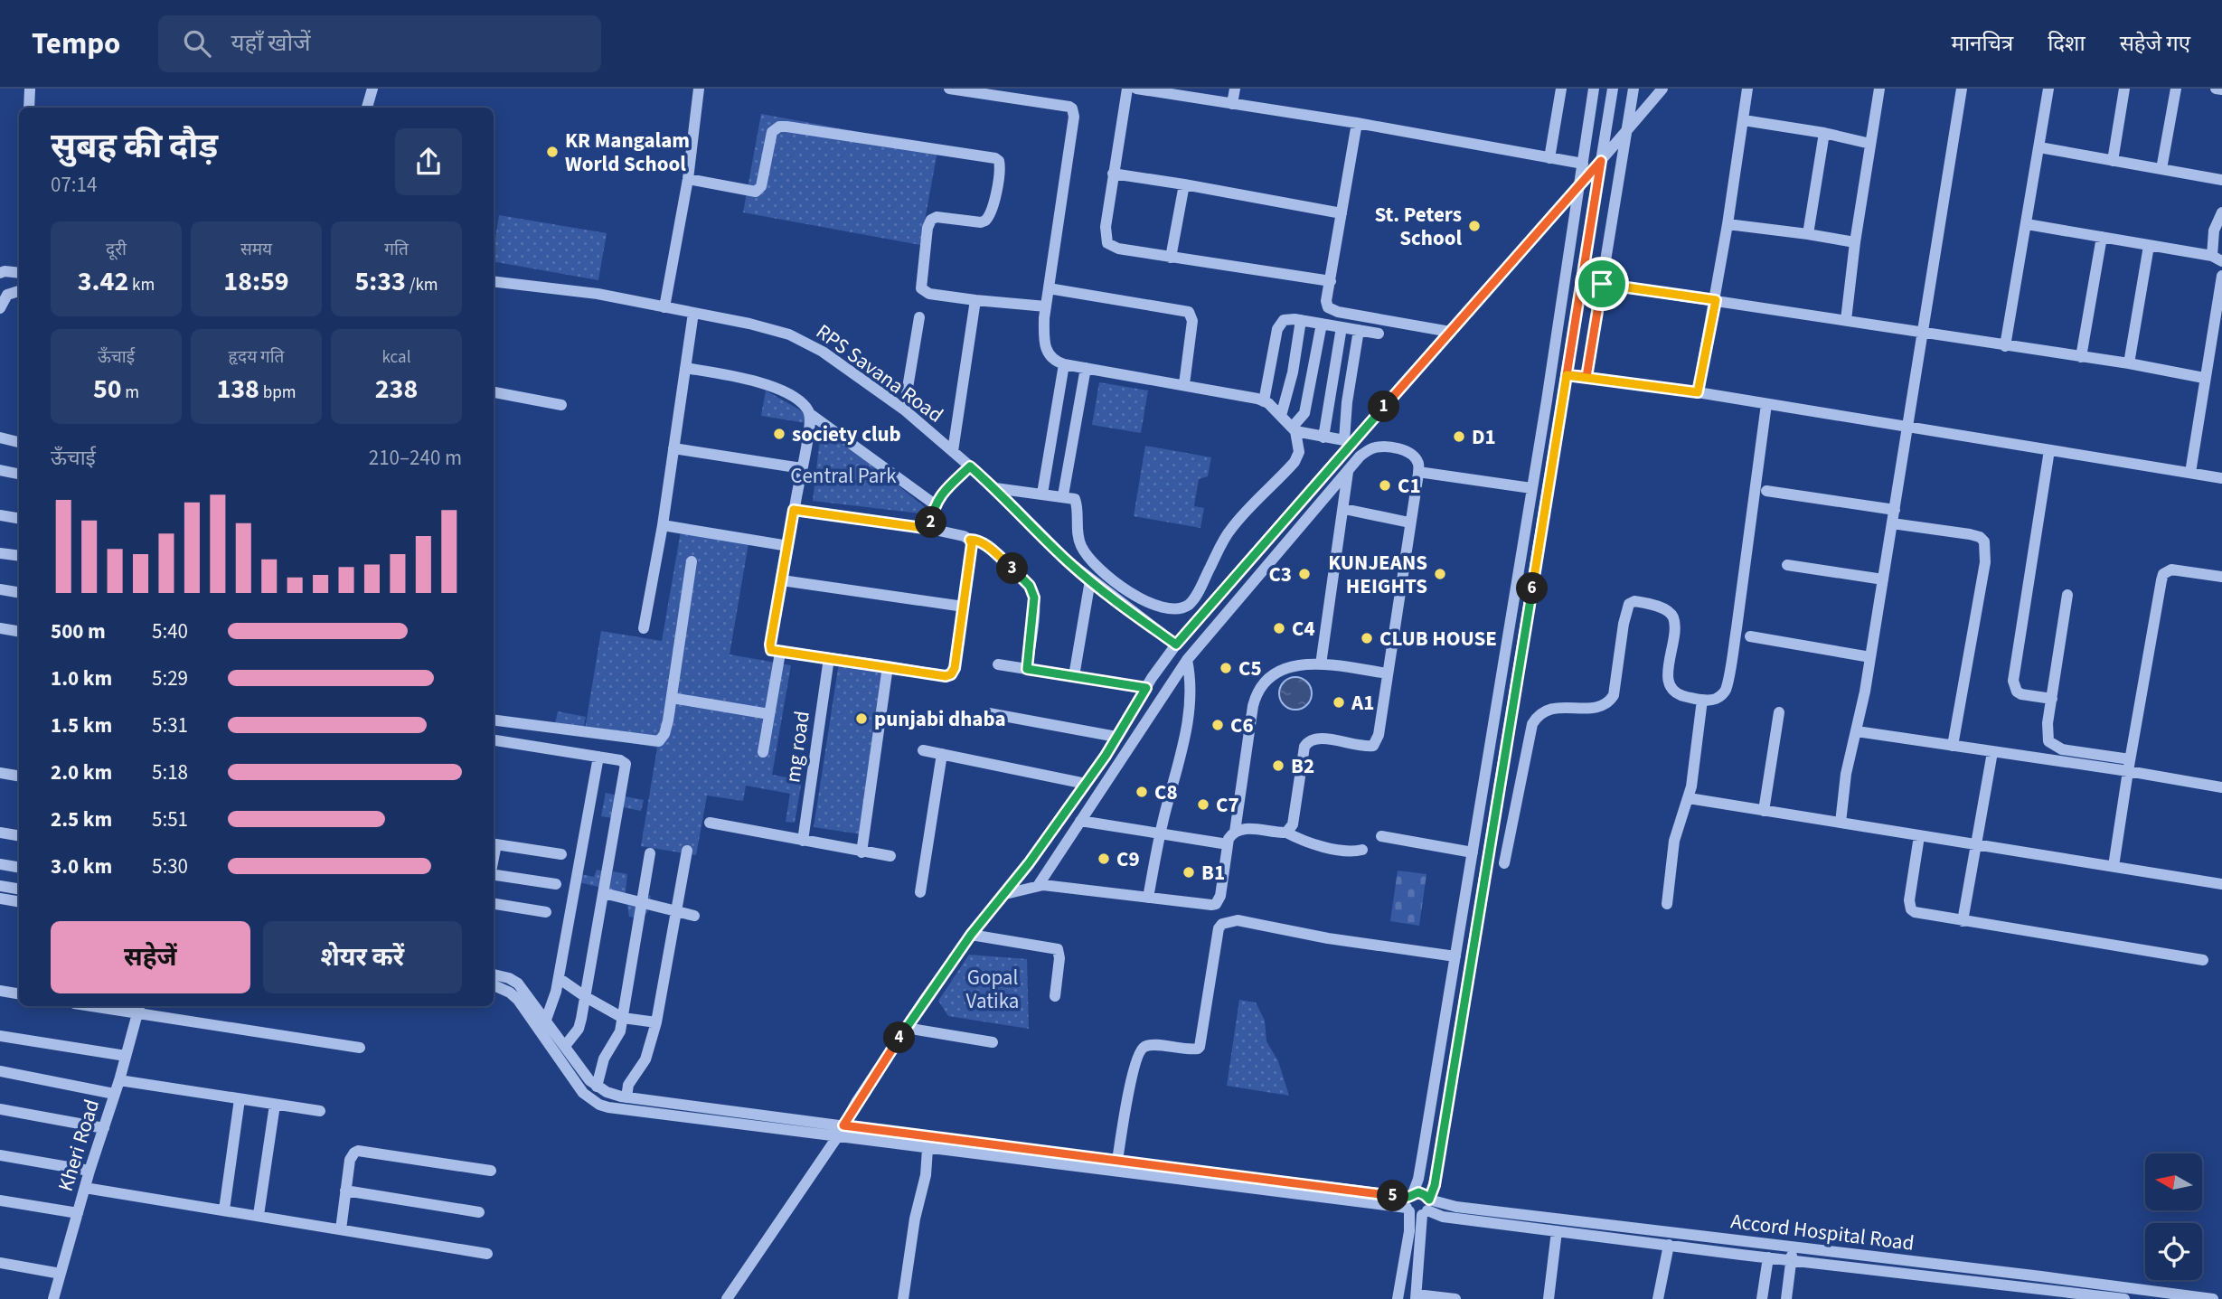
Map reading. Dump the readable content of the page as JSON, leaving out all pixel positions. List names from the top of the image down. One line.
{"streets":{"street":["RPS Savana Road","mg road","Kheri Road","Accord Hospital Road"]},"parks":["Central Park","Gopal Vatika"],"places":["KR Mangalam World School","St. Peters School","society club","D1","C1","C3","KUNJEANS HEIGHTS","C4","CLUB HOUSE","C5","A1","punjabi dhaba","C6","B2","C8","C7","C9","B1"],"north":"left","page":{"header":"Tempo","search":"यहाँ खोजें","nav":["मानचित्र","दिशा","सहेजे गए"],"heading":["सुबह की दौड़","07:14"],"stats":[["दूरी","3.42 km"],["समय","18:59"],["गति","5:33 /km"],["ऊँचाई","50 m"],["हृदय गति","138 bpm"],["kcal","238"]],"pins":["1","2","3","6","4","5"],"chart":["ऊँचाई","210–240 m"],"list":[{"name":"500 m","note":"5:40"},{"name":"1.0 km","note":"5:29"},{"name":"1.5 km","note":"5:31"},{"name":"2.0 km","note":"5:18"},{"name":"2.5 km","note":"5:51"},{"name":"3.0 km","note":"5:30"}],"buttons":["सहेजें","शेयर करें"]}}
